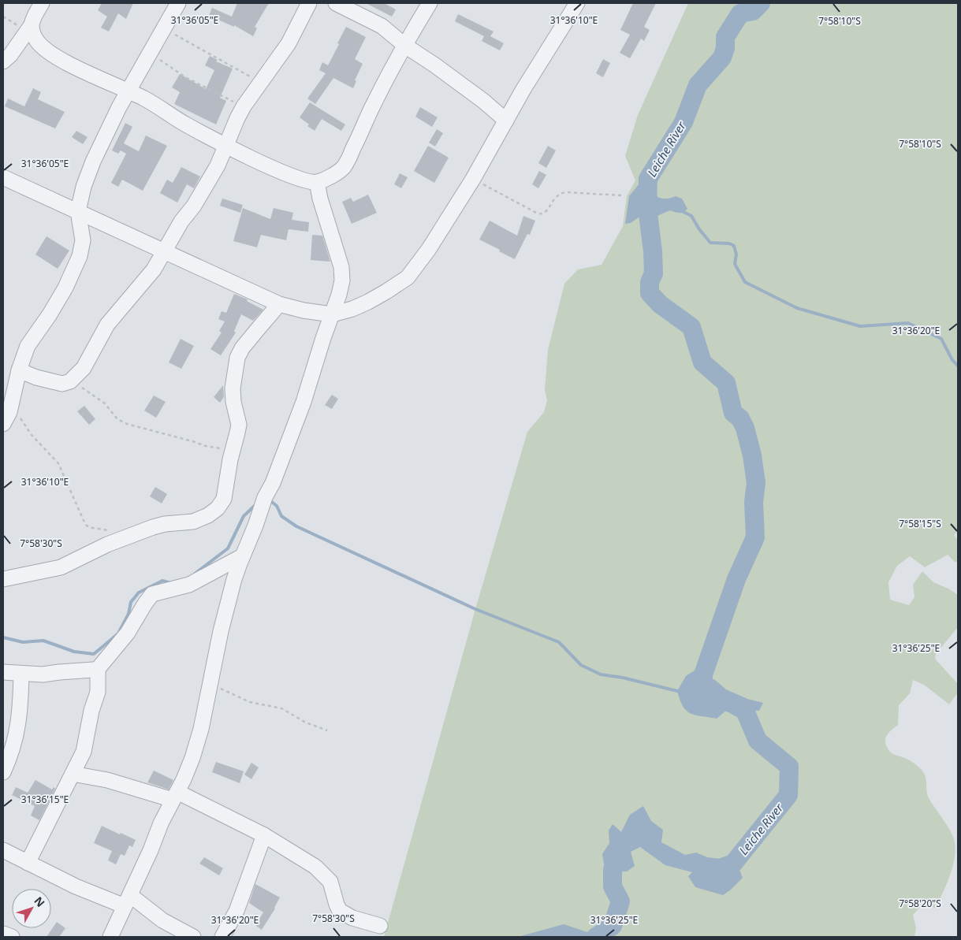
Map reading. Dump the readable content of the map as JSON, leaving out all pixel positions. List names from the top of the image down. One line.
{"water":["Leiche River"],"north":"top right","coordinates":["31°36'05\"E","31°36'10\"E","7°58'10\"S","31°36'20\"E","7°58'15\"S","7°58'30\"S","31°36'25\"E","31°36'15\"E","7°58'20\"S"]}
